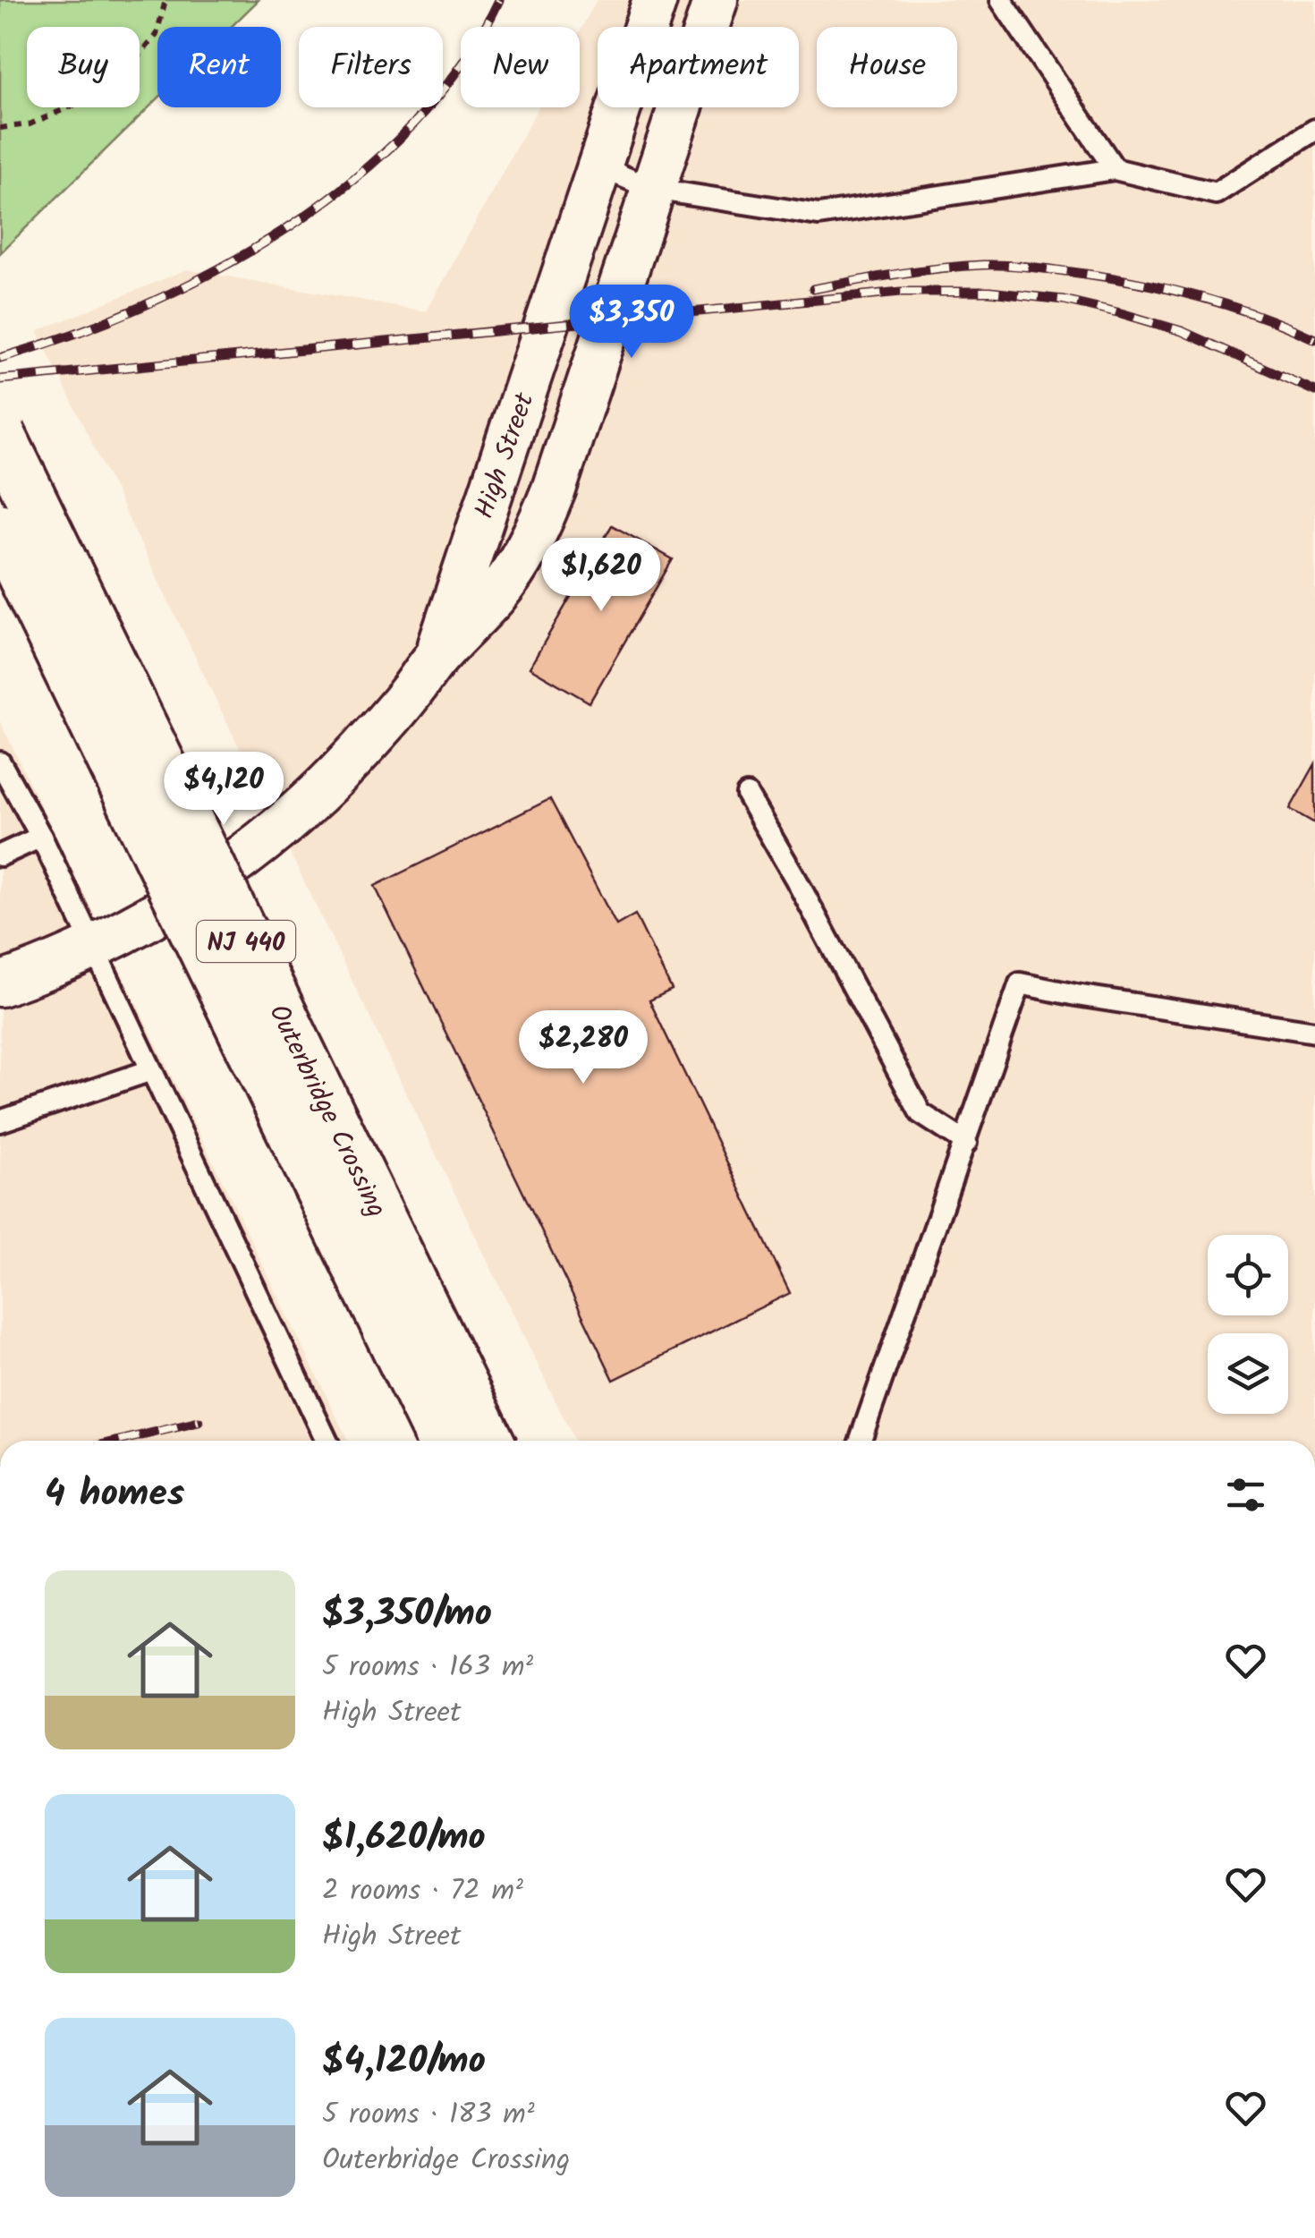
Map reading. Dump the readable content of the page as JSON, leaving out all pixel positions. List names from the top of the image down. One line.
{"streets":{"highway":["NJ 440","Outerbridge Crossing"],"street":["High Street"]},"page":{"chip":["Buy","Rent","Filters","New","Apartment","House"],"price":["$3,350","$1,620","$4,120","$2,280"],"heading":"4 homes","list":[{"name":"$3,350/mo","note":"5 rooms · 163 m² · High Street"},{"name":"$1,620/mo","note":"2 rooms · 72 m² · High Street"},{"name":"$4,120/mo","note":"5 rooms · 183 m² · Outerbridge Crossing"}]}}
